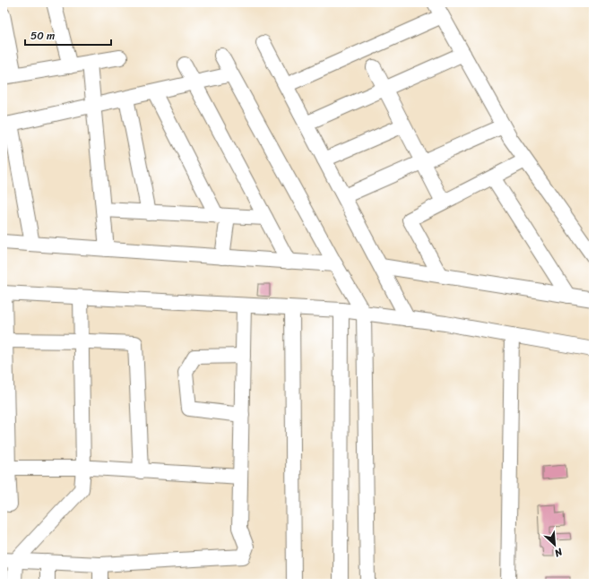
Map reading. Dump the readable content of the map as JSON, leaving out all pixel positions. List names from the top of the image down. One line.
{"scale_bar":"50 m","north":"bottom right"}
